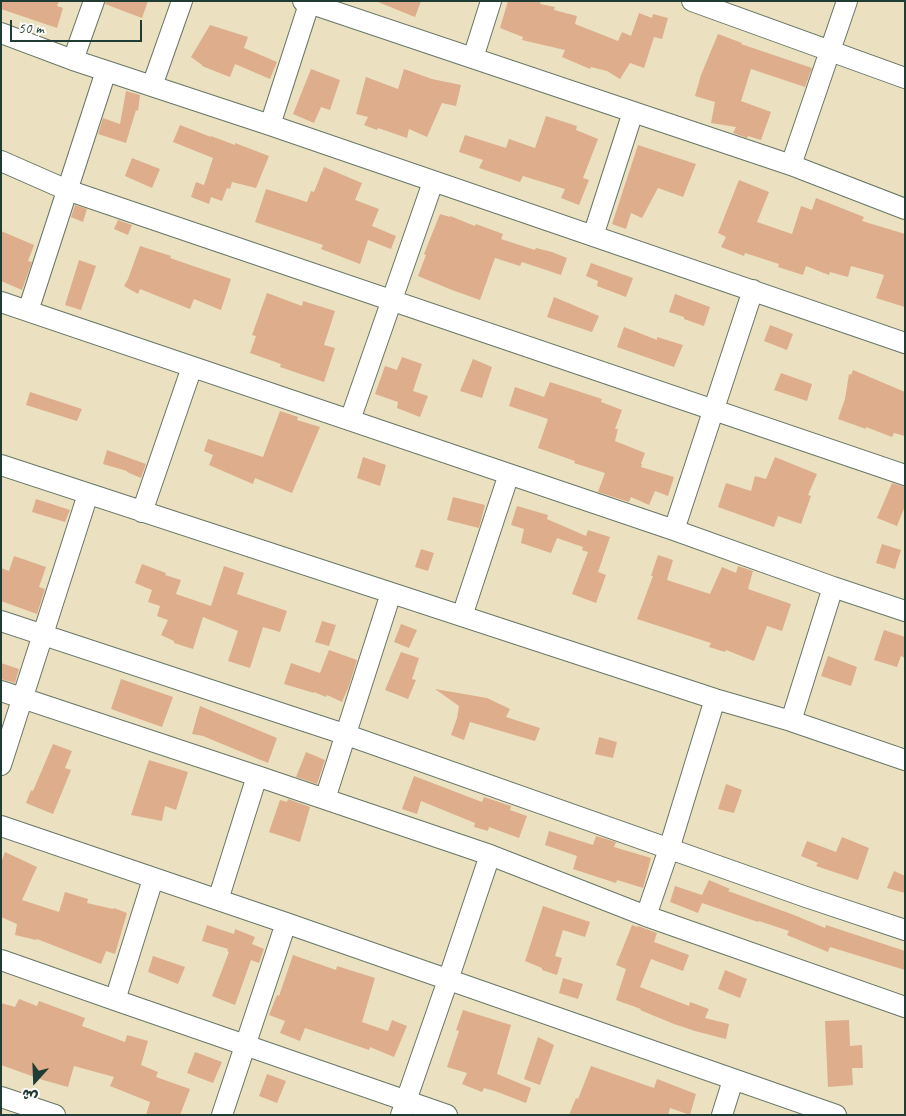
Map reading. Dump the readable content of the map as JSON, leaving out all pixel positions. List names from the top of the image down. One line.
{"scale_bar":"50 m","north":"bottom"}
